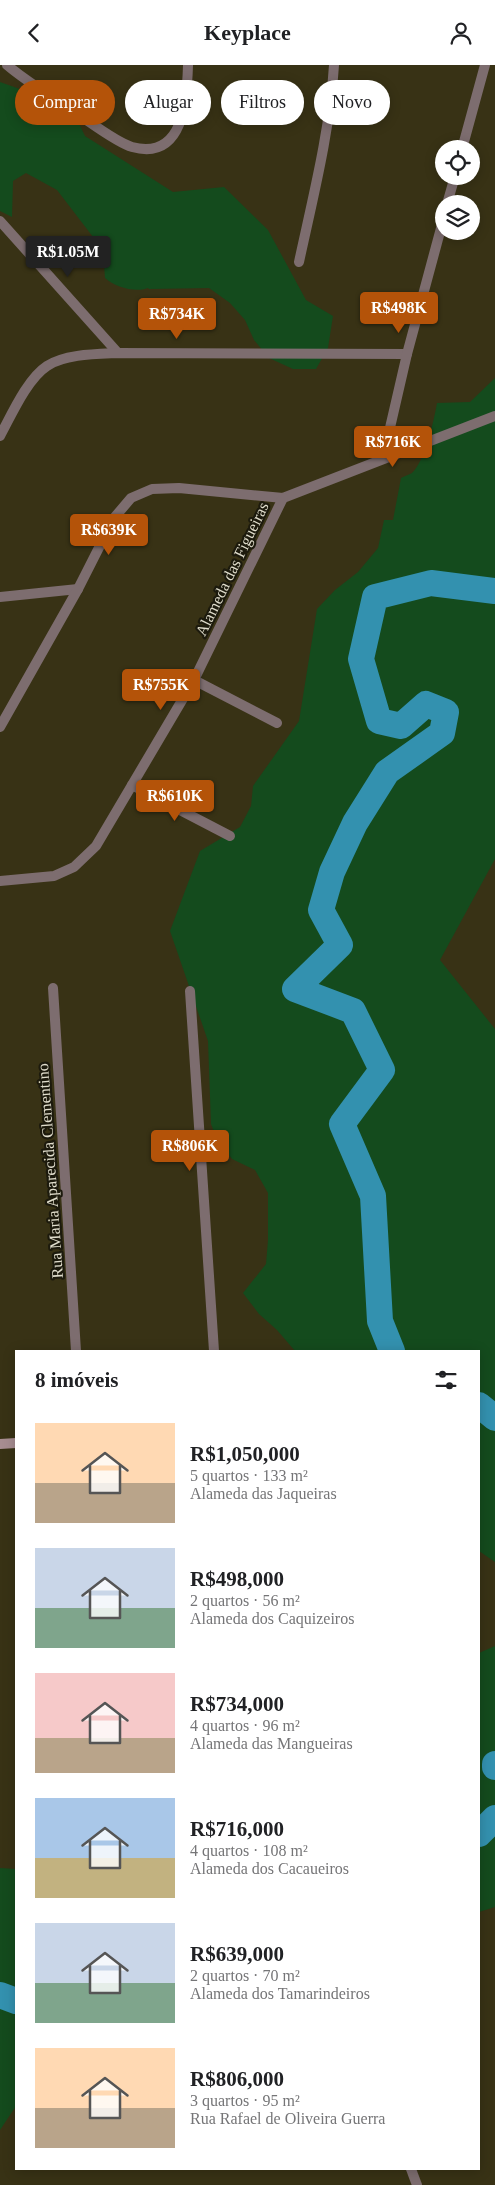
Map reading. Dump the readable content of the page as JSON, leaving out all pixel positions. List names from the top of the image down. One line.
{"streets":{"street":["Alameda das Figueiras","Rua Maria Aparecida Clementino"]},"page":{"header":"Keyplace","chip":["Comprar","Alugar","Filtros","Novo"],"price":["R$1.05M","R$498K","R$734K","R$716K","R$639K","R$755K","R$610K","R$806K"],"heading":"8 imóveis","list":[{"name":"R$1,050,000","note":"5 quartos · 133 m² · Alameda das Jaqueiras"},{"name":"R$498,000","note":"2 quartos · 56 m² · Alameda dos Caquizeiros"},{"name":"R$734,000","note":"4 quartos · 96 m² · Alameda das Mangueiras"},{"name":"R$716,000","note":"4 quartos · 108 m² · Alameda dos Cacaueiros"},{"name":"R$639,000","note":"2 quartos · 70 m² · Alameda dos Tamarindeiros"},{"name":"R$806,000","note":"3 quartos · 95 m² · Rua Rafael de Oliveira Guerra"}]}}
